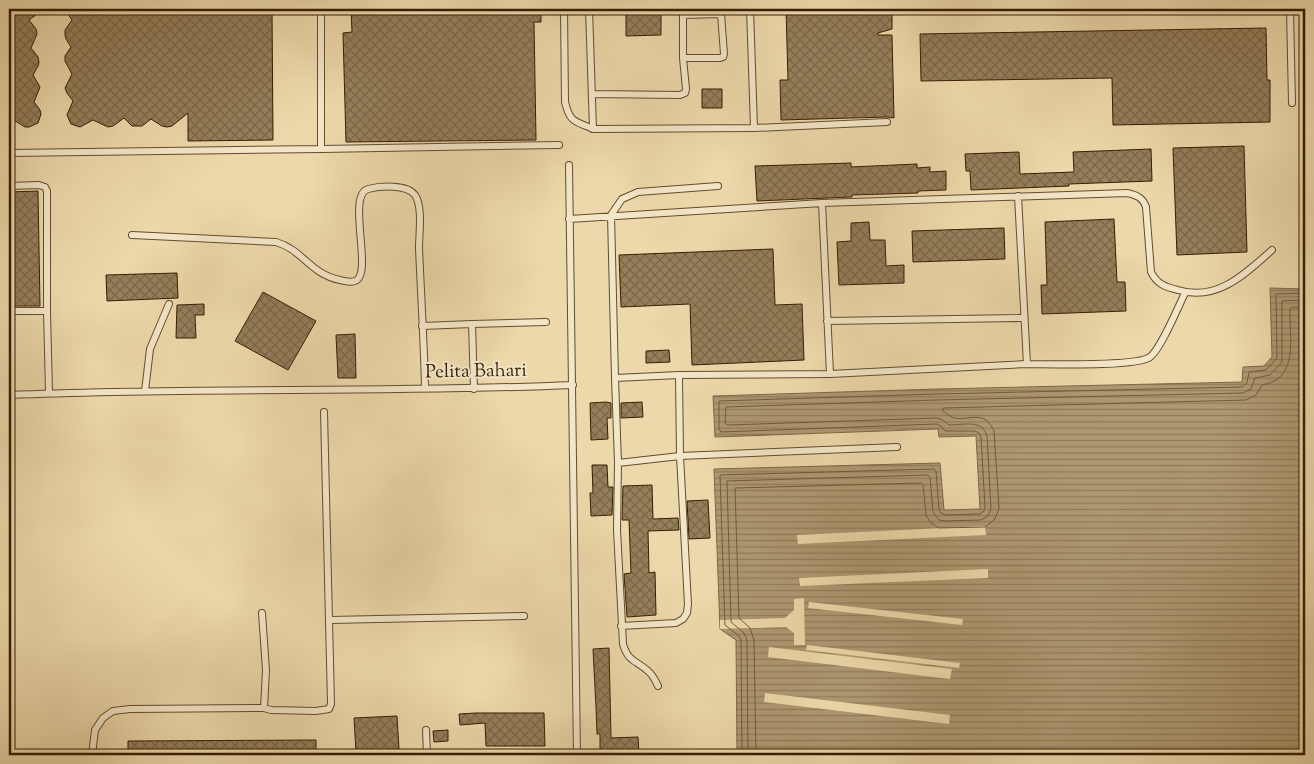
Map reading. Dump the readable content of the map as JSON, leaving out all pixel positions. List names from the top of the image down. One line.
{"streets":{"lane":["Pelita Bahari"]}}
